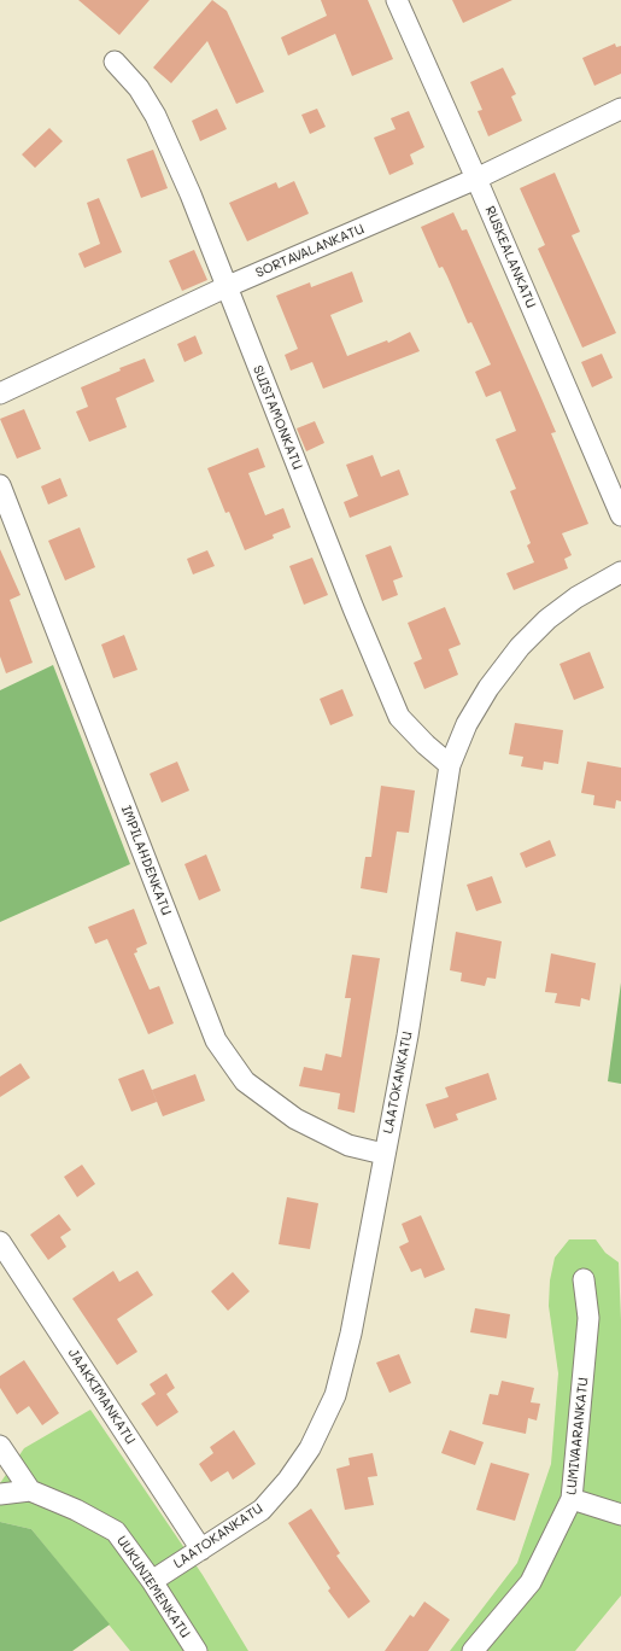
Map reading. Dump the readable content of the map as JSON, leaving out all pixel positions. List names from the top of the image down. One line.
{"streets":{"street":["SORTAVALANKATU","RUSKEALANKATU","SUISTAMONKATU","IMPILAHDENKATU","LAATOKANKATU","JAAKKIMANKATU","LUMIVAARANKATU","UUKUNIEMENKATU"]},"crossings":[["SORTAVALANKATU","RUSKEALANKATU"],["SORTAVALANKATU","SUISTAMONKATU"],["SUISTAMONKATU","LAATOKANKATU"],["IMPILAHDENKATU","LAATOKANKATU"],["LAATOKANKATU","JAAKKIMANKATU"],["LAATOKANKATU","UUKUNIEMENKATU"]]}
